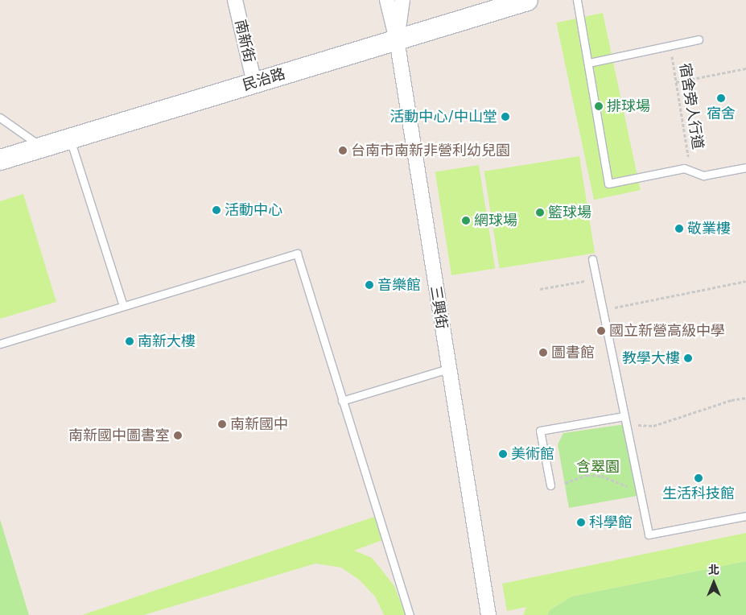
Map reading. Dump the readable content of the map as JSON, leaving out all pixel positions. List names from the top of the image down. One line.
{"streets":{"street":["南新街","民治路","三興街"],"path":["宿舍旁人行道"]},"crossings":[["南新街","民治路"],["民治路","三興街"]],"parks":["含翠園"],"places":["宿舍","排球場","活動中心/中山堂","台南市南新非營利幼兒園","活動中心","籃球場","網球場","敬業樓","音樂館","國立新營高級中學","南新大樓","圖書館","教學大樓","南新國中","南新國中圖書室","美術館","生活科技館","科學館"],"north":"top"}
